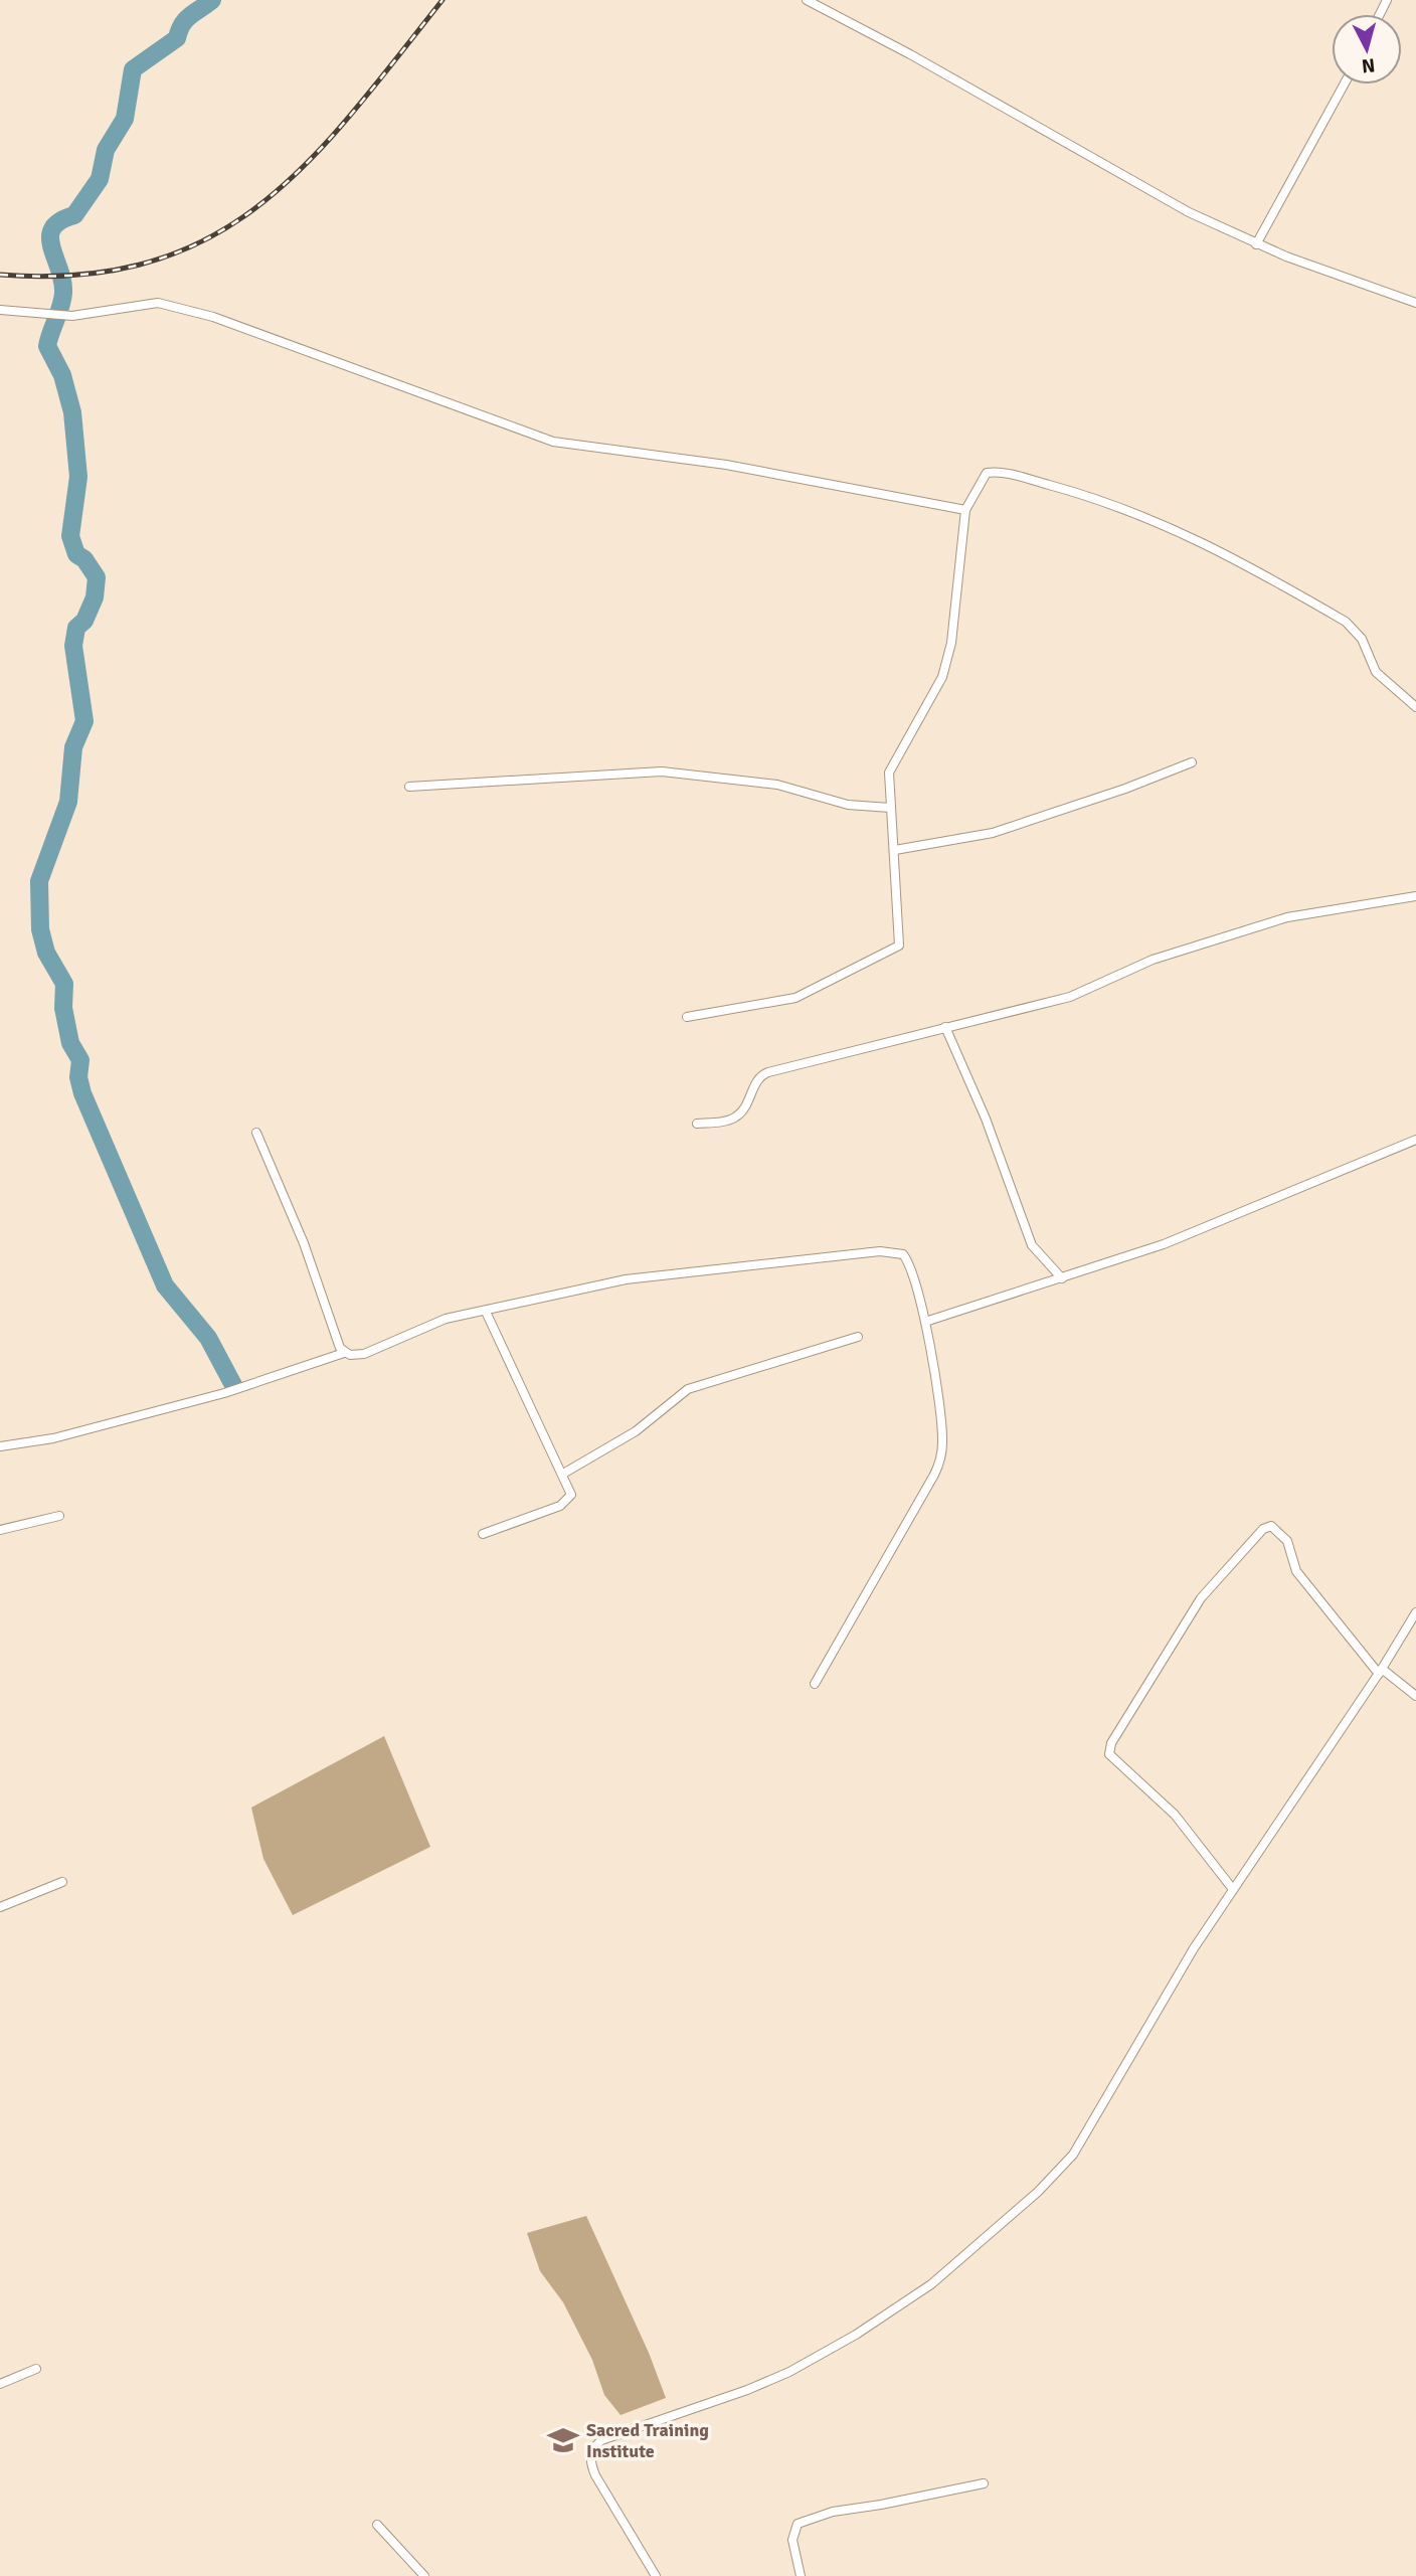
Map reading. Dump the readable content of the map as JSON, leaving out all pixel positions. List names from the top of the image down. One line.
{"places":{"school or university":["Sacred Training Institute"]},"north":"bottom"}
